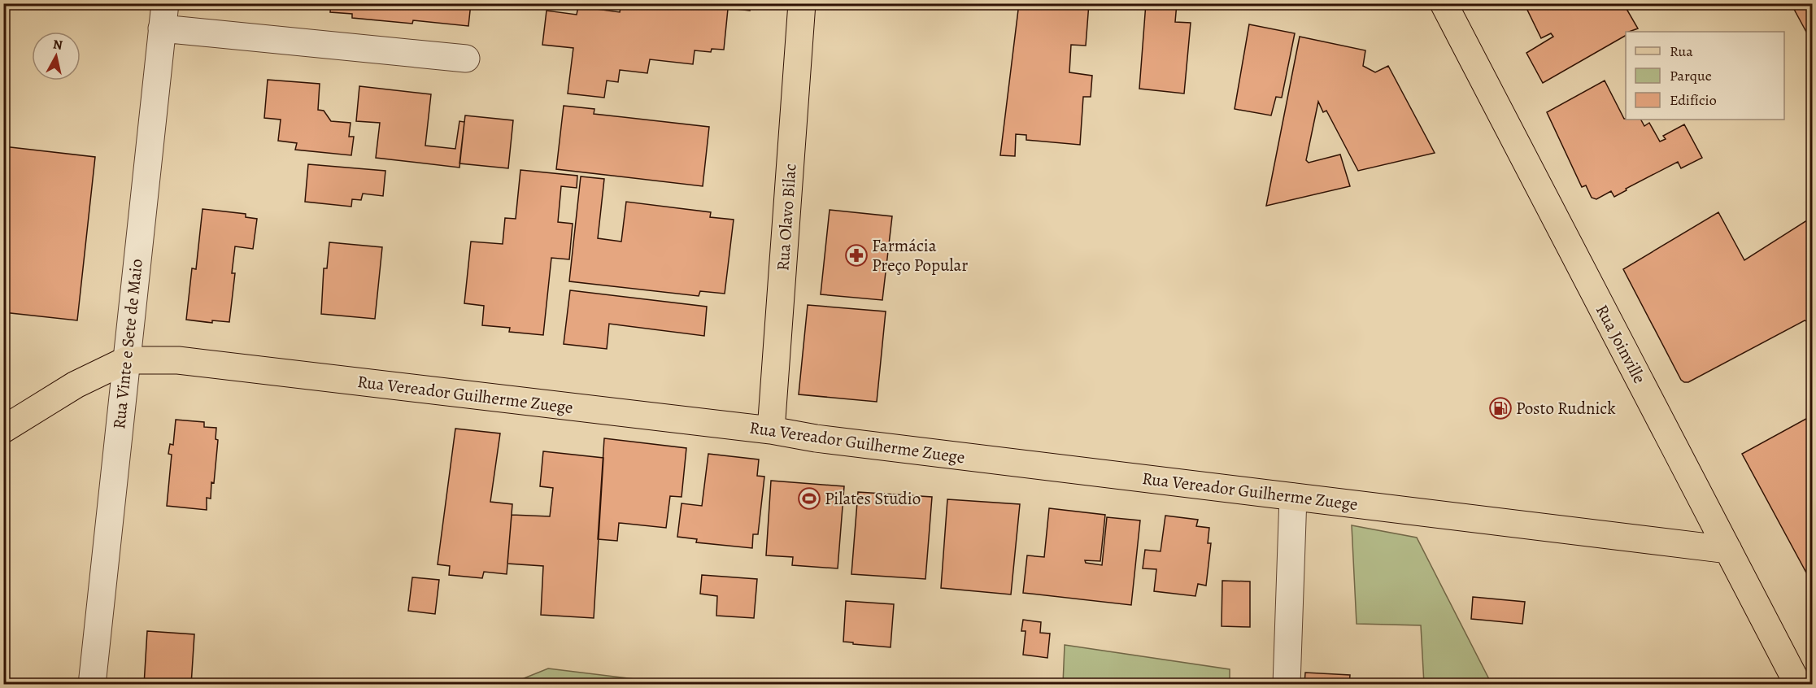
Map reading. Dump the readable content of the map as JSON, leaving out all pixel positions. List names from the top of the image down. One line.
{"streets":{"main road":["Rua Olavo Bilac","Rua Joinville","Rua Vereador Guilherme Zuege"],"street":["Rua Vinte e Sete de Maio"]},"crossings":[["Rua Olavo Bilac","Rua Vereador Guilherme Zuege"],["Rua Vinte e Sete de Maio","Rua Vereador Guilherme Zuege"],["Rua Joinville","Rua Vereador Guilherme Zuege"]],"places":{"pharmacy":["Farmácia Preço Popular"],"fuel station":["Posto Rudnick"],"sports":["Pilates Studio"]},"legend":["Rua","Parque","Edifício"],"north":"top"}
